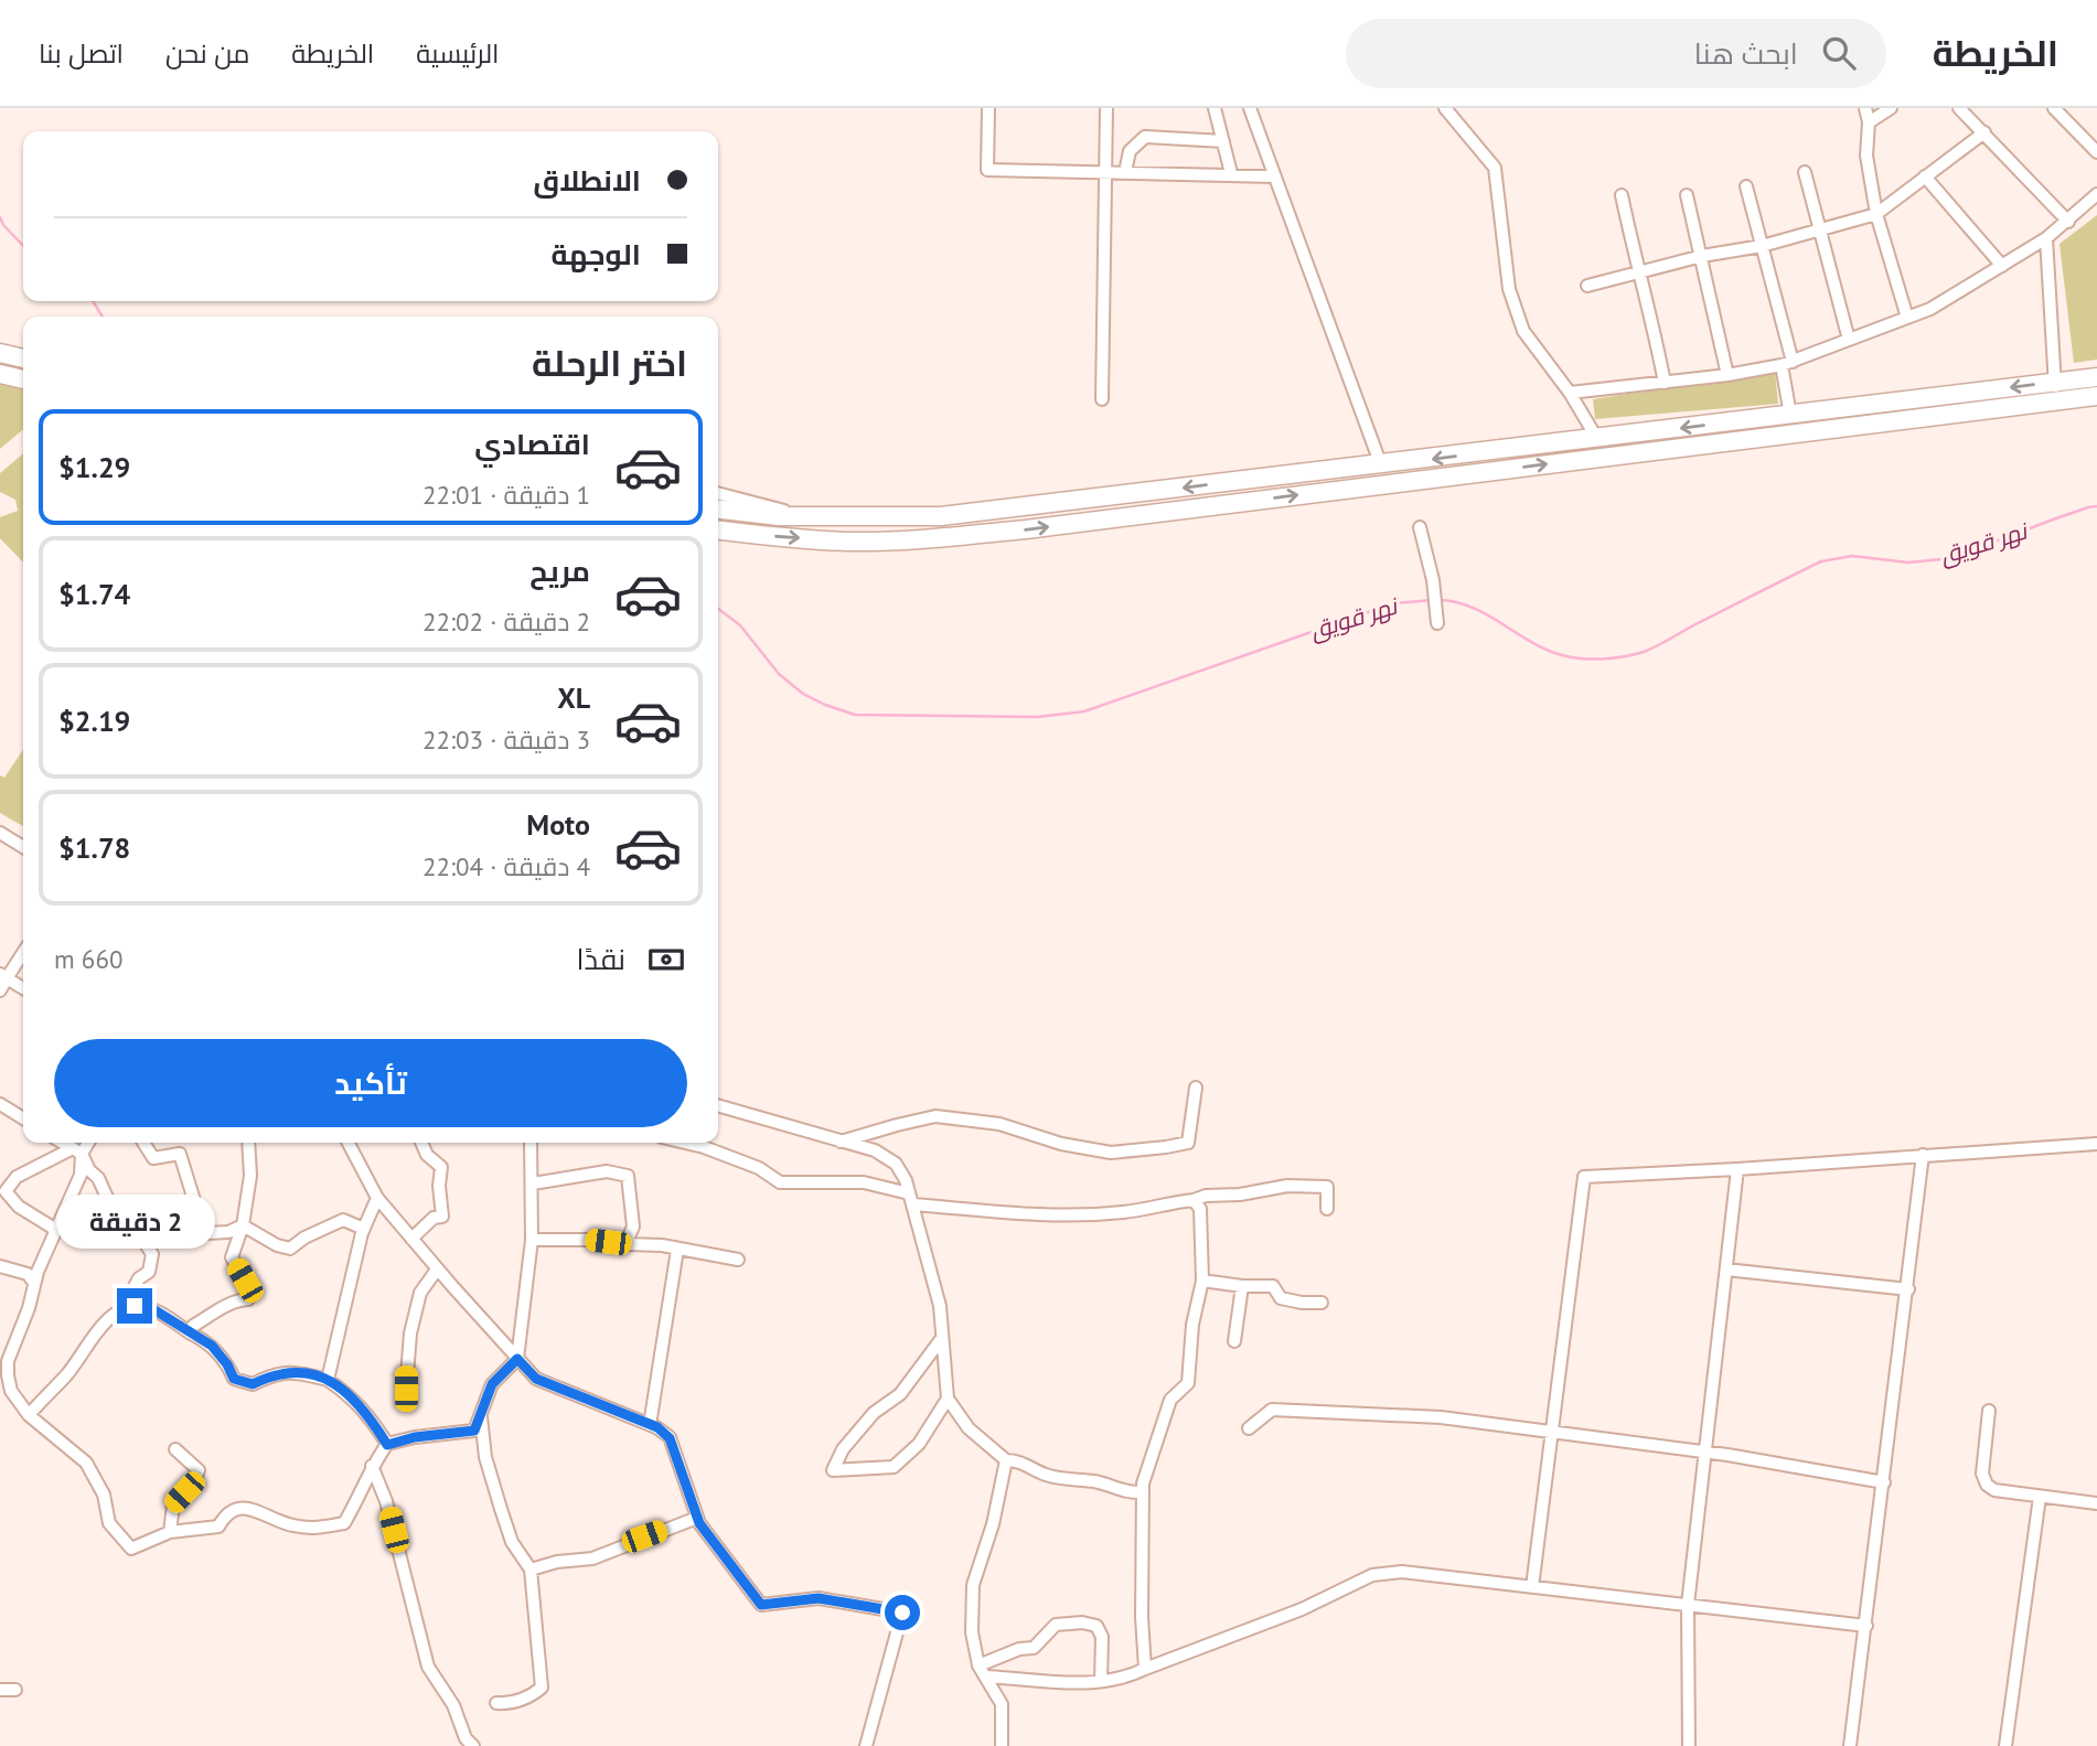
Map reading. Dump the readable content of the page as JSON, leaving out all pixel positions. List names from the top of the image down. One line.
{"water":["نهر قويق"],"page":{"header":"الخريطة","search":"ابحث هنا","nav":["الرئيسية","الخريطة","من نحن","اتصل بنا"],"banner":["الانطلاق","الوجهة"],"heading":"اختر الرحلة","list":[{"name":"اقتصادي","note":"1 دقيقة · 22:01","value":"$1.29"},{"name":"مريح","note":"2 دقيقة · 22:02","value":"$1.74"},{"name":"XL","note":"3 دقيقة · 22:03","value":"$2.19"},{"name":"Moto","note":"4 دقيقة · 22:04","value":"$1.78"}],"pay":["نقدًا","660 m"],"buttons":"تأكيد","bubble":"2 دقيقة"}}
